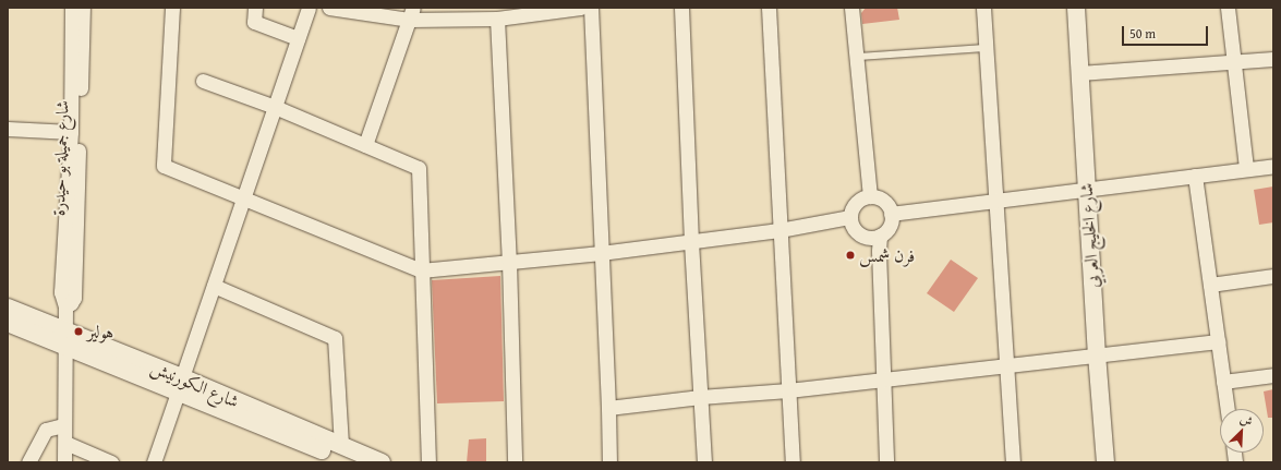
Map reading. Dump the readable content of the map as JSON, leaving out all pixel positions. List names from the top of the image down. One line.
{"streets":{"street":["شارع جميلة بو حيدرة","شارع الخليج العربي","شارع الكورنيش"]},"places":["فرن شمس","هولير"],"scale_bar":"50 m","north":"top right"}
